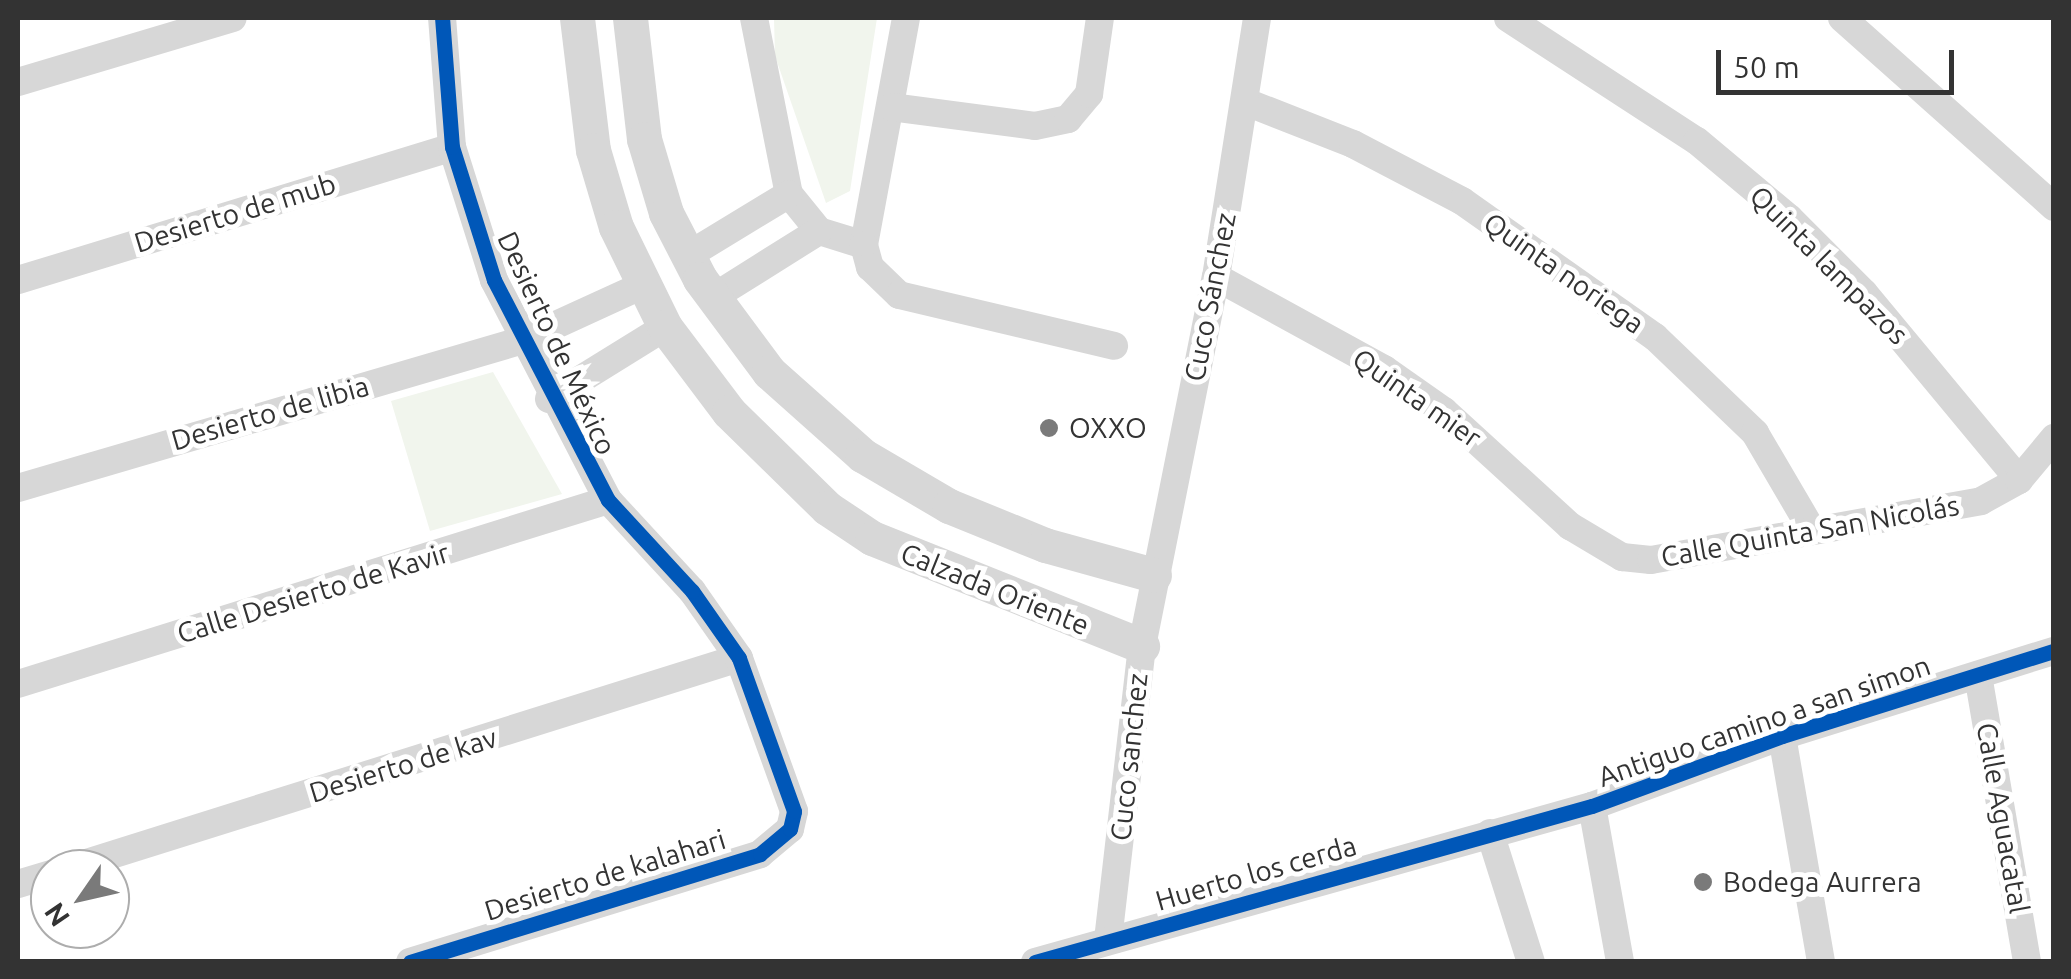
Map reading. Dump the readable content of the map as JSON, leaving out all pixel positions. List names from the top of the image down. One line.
{"streets":{"street":["Desierto de mub","Quinta lampazos","Quinta noriega","Cuco Sánchez","Desierto de México","Quinta mier","Desierto de libia","Calle Quinta San Nicolás","Calzada Oriente","Calle Desierto de Kavir","Antiguo camino a san simon","Cuco sanchez","Desierto de kav","Calle Aguacatal","Huerto los cerda","Desierto de kalahari"]},"crossings":[["Desierto de mub","Desierto de México"],["Quinta lampazos","Calle Quinta San Nicolás"],["Quinta noriega","Cuco Sánchez"],["Quinta noriega","Calle Quinta San Nicolás"],["Cuco Sánchez","Quinta mier"],["Cuco Sánchez","Cuco sanchez"],["Desierto de México","Desierto de libia"],["Desierto de México","Calle Desierto de Kavir"],["Desierto de México","Desierto de kav"],["Desierto de México","Desierto de kalahari"],["Quinta mier","Calle Quinta San Nicolás"],["Desierto de libia","Calzada Oriente"],["Calzada Oriente","Cuco sanchez"],["Antiguo camino a san simon","Calle Aguacatal"],["Antiguo camino a san simon","Huerto los cerda"],["Cuco sanchez","Huerto los cerda"]],"places":["OXXO","Bodega Aurrera"],"scale_bar":"50 m","north":"bottom left"}
